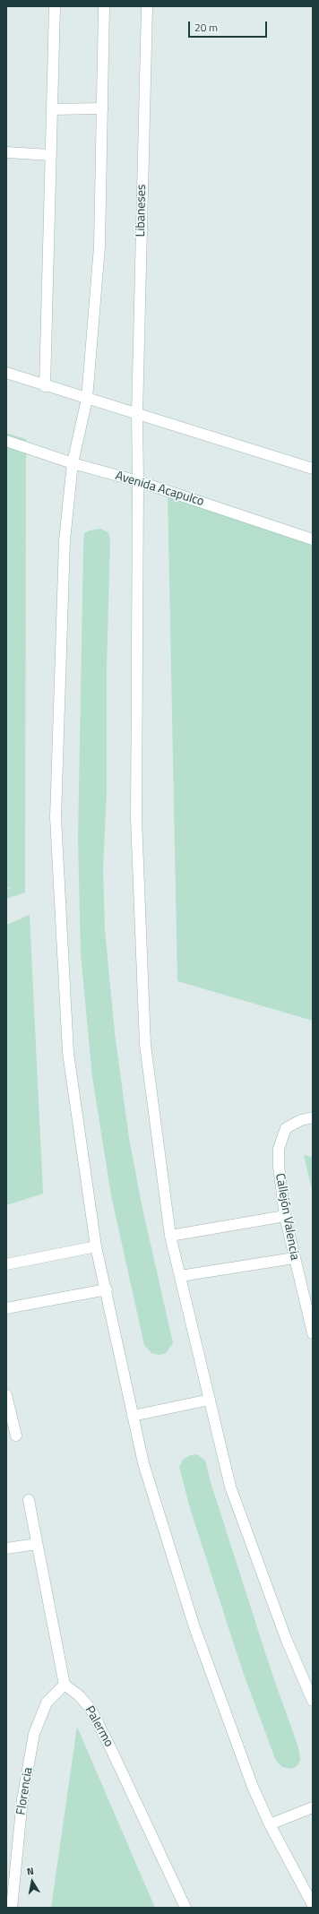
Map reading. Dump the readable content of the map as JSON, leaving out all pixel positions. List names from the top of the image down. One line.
{"streets":{"street":["Libaneses","Avenida Acapulco","Callejón Valencia","Palermo","Florencia"]},"crossings":[["Libaneses","Avenida Acapulco"],["Palermo","Florencia"]],"scale_bar":"20 m","north":"top"}
